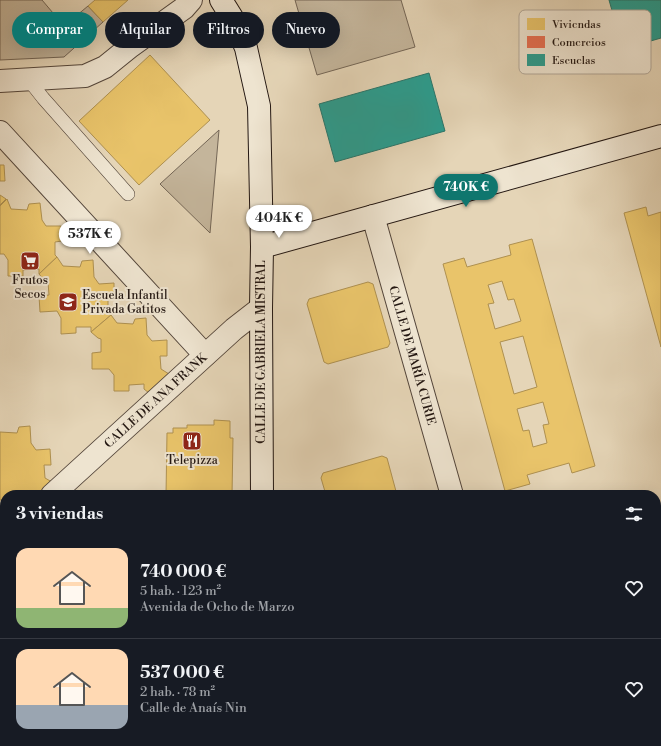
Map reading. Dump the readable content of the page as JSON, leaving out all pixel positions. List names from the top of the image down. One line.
{"streets":{"street":["CALLE DE GABRIELA MISTRAL","CALLE DE MARÍA CURIE","CALLE DE ANA FRANK"]},"crossings":[["CALLE DE GABRIELA MISTRAL","CALLE DE ANA FRANK"]],"places":{"supermarket":["Frutos Secos"],"school or university":["Escuela Infantil Privada Gatitos"],"restaurant":["Telepizza"]},"legend":["Viviendas","Comercios","Escuelas"],"page":{"chip":["Comprar","Alquilar","Filtros","Nuevo"],"price":["740K €","404K €","537K €"],"heading":"3 viviendas","list":[{"name":"740 000 €","note":"5 hab. · 123 m² · Avenida de Ocho de Marzo"},{"name":"537 000 €","note":"2 hab. · 78 m² · Calle de Anaís Nin"}]}}
